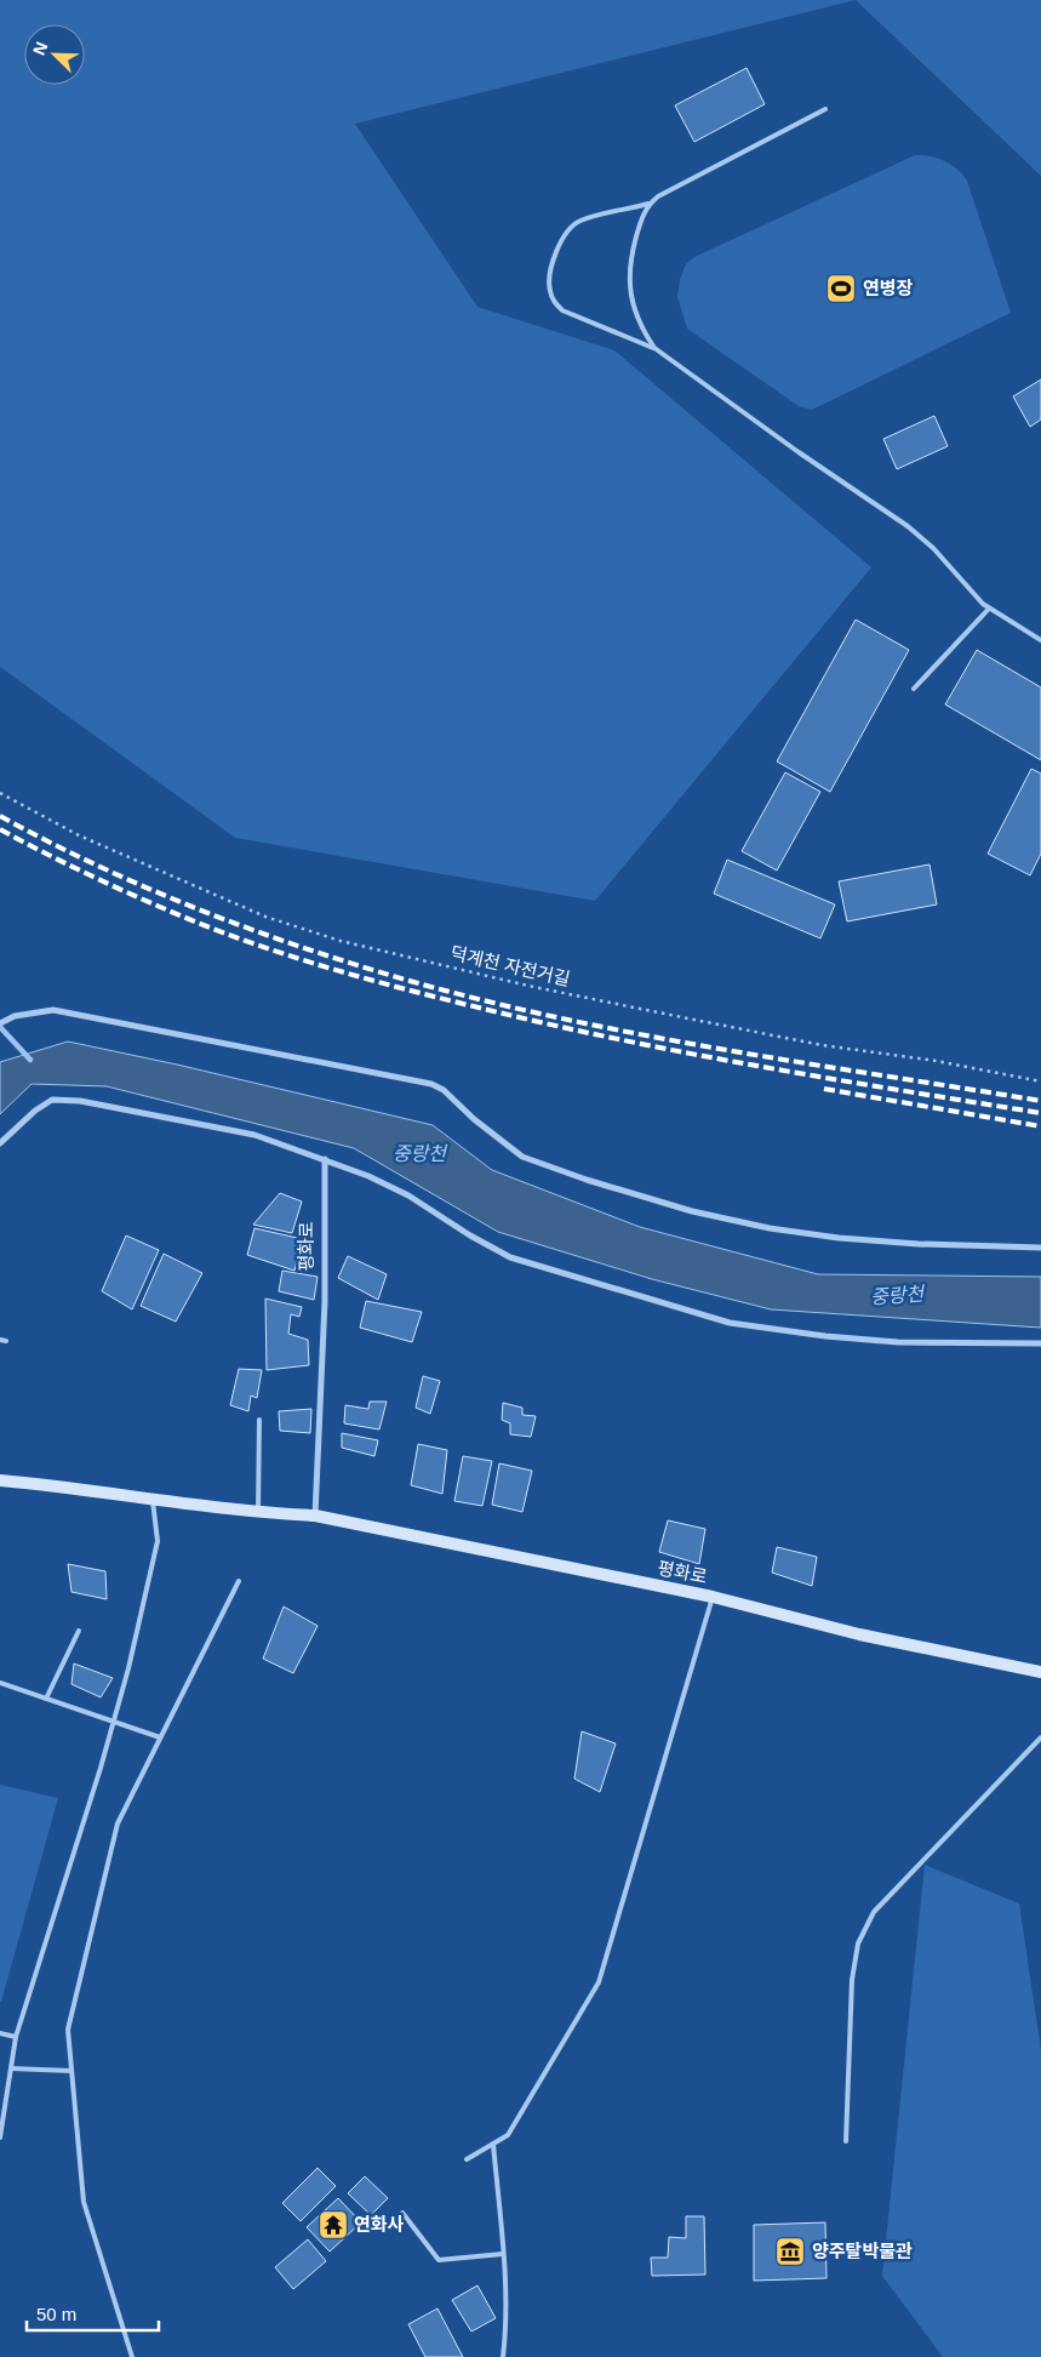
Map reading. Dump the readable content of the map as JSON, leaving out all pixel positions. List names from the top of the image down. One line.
{"streets":{"main road":["평화로"],"path":["덕계천 자전거길"]},"water":["중랑천"],"places":{"sports":["연병장"],"temple":["연화사"],"museum":["양주탈박물관"]},"scale_bar":"50 m","north":"top left"}
